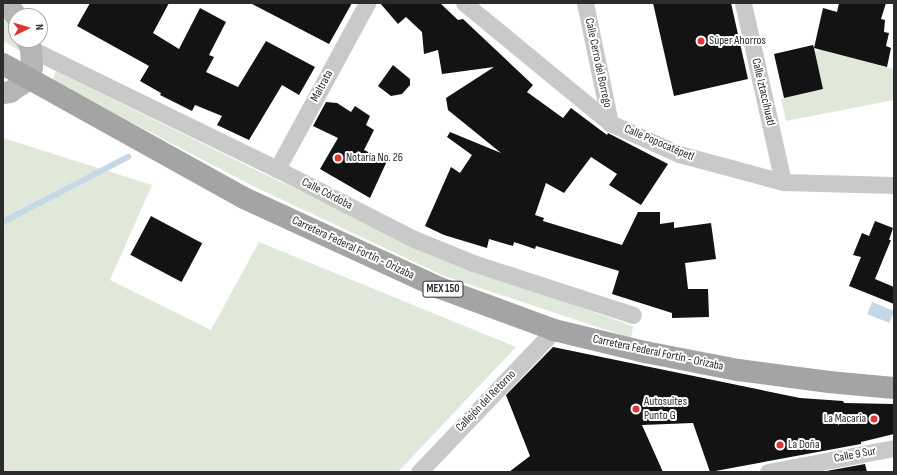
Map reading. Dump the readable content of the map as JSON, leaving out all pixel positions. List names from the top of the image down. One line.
{"streets":{"main road":["Carretera Federal Fortín - Orizaba","MEX 150"],"street":["Calle Cerro del Borrego","Maltrata","Calle Iztaccíhuatl","Calle Popocatépetl","Calle Córdoba","Callejón del Retorno","Calle 9 Sur"]},"crossings":[["Calle Cerro del Borrego","Calle Popocatépetl"],["Maltrata","Calle Córdoba"],["Calle Iztaccíhuatl","Calle Popocatépetl"],["Carretera Federal Fortín - Orizaba","Callejón del Retorno"]],"places":["Súper Ahorros","Notaría No. 26","Autosuites Punto G","La Macaria","La Doña"],"north":"right"}
